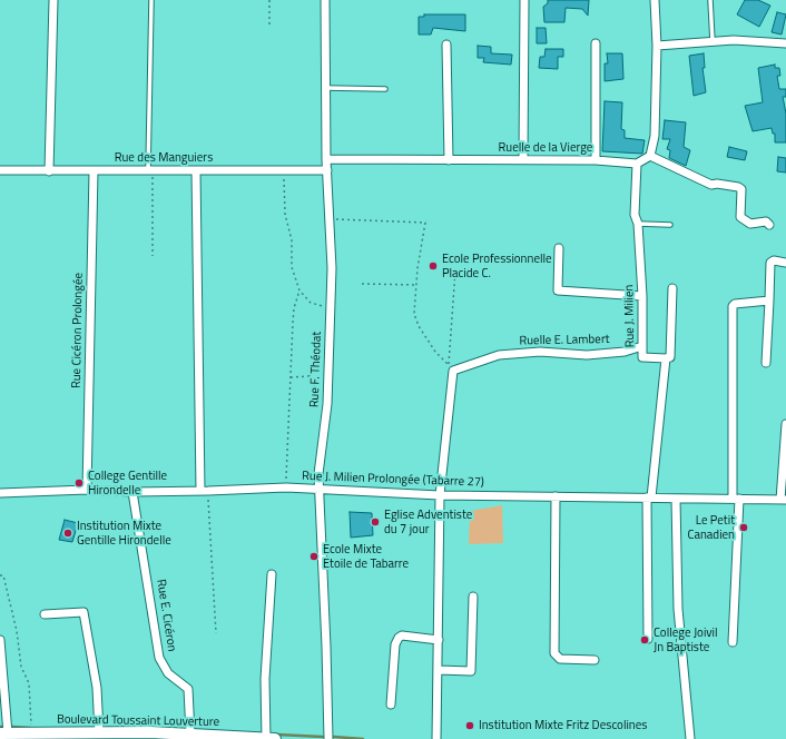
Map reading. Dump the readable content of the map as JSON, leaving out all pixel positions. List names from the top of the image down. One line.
{"streets":{"main road":["Boulevard Toussaint Louverture"],"street":["Ruelle de la Vierge","Rue des Manguiers","Rue J. Milien","Rue Cicéron Prolongée","Ruelle E. Lambert","Rue F. Théodat","Rue J. Milien Prolongée (Tabarre 27)","Rue E. Cicéron"]},"crossings":[["Ruelle de la Vierge","Rue J. Milien"],["Ruelle de la Vierge","Rue F. Théodat"],["Rue des Manguiers","Rue Cicéron Prolongée"],["Rue des Manguiers","Rue F. Théodat"],["Rue J. Milien","Ruelle E. Lambert"],["Rue Cicéron Prolongée","Rue J. Milien Prolongée (Tabarre 27)"],["Ruelle E. Lambert","Rue J. Milien Prolongée (Tabarre 27)"],["Rue F. Théodat","Rue J. Milien Prolongée (Tabarre 27)"],["Rue J. Milien Prolongée (Tabarre 27)","Rue E. Cicéron"],["Rue E. Cicéron","Boulevard Toussaint Louverture"]],"places":["Ecole Professionnelle Placide C.","College Gentille Hirondelle","Eglise Adventiste du 7 jour","Le Petit Canadien","Institution Mixte Gentille Hirondelle","Ecole Mixte Etoile de Tabarre","College Joivil Jn Baptiste","Institution Mixte Fritz Descolines"]}
